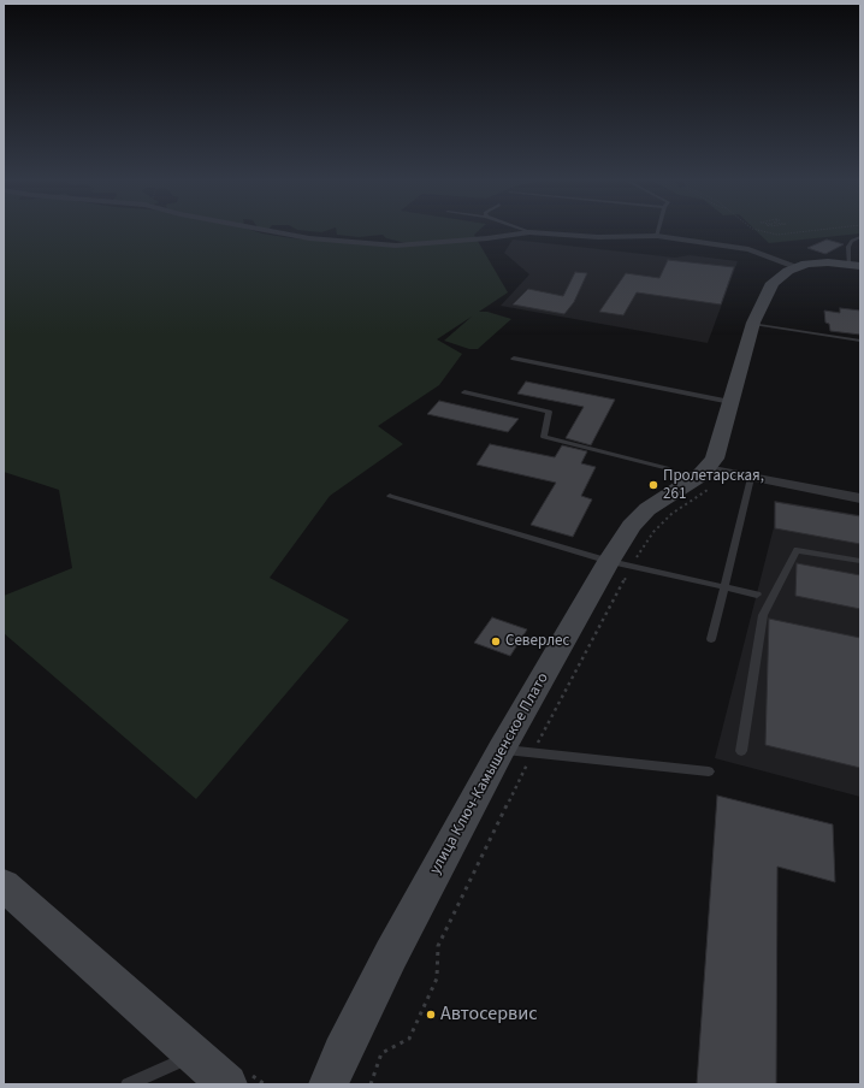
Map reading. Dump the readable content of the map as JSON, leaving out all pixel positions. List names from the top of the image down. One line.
{"streets":{"main road":["улица Ключ-Камышенское Плато"]},"places":["Пролетарская, 261","Северлес","Автосервис"]}
